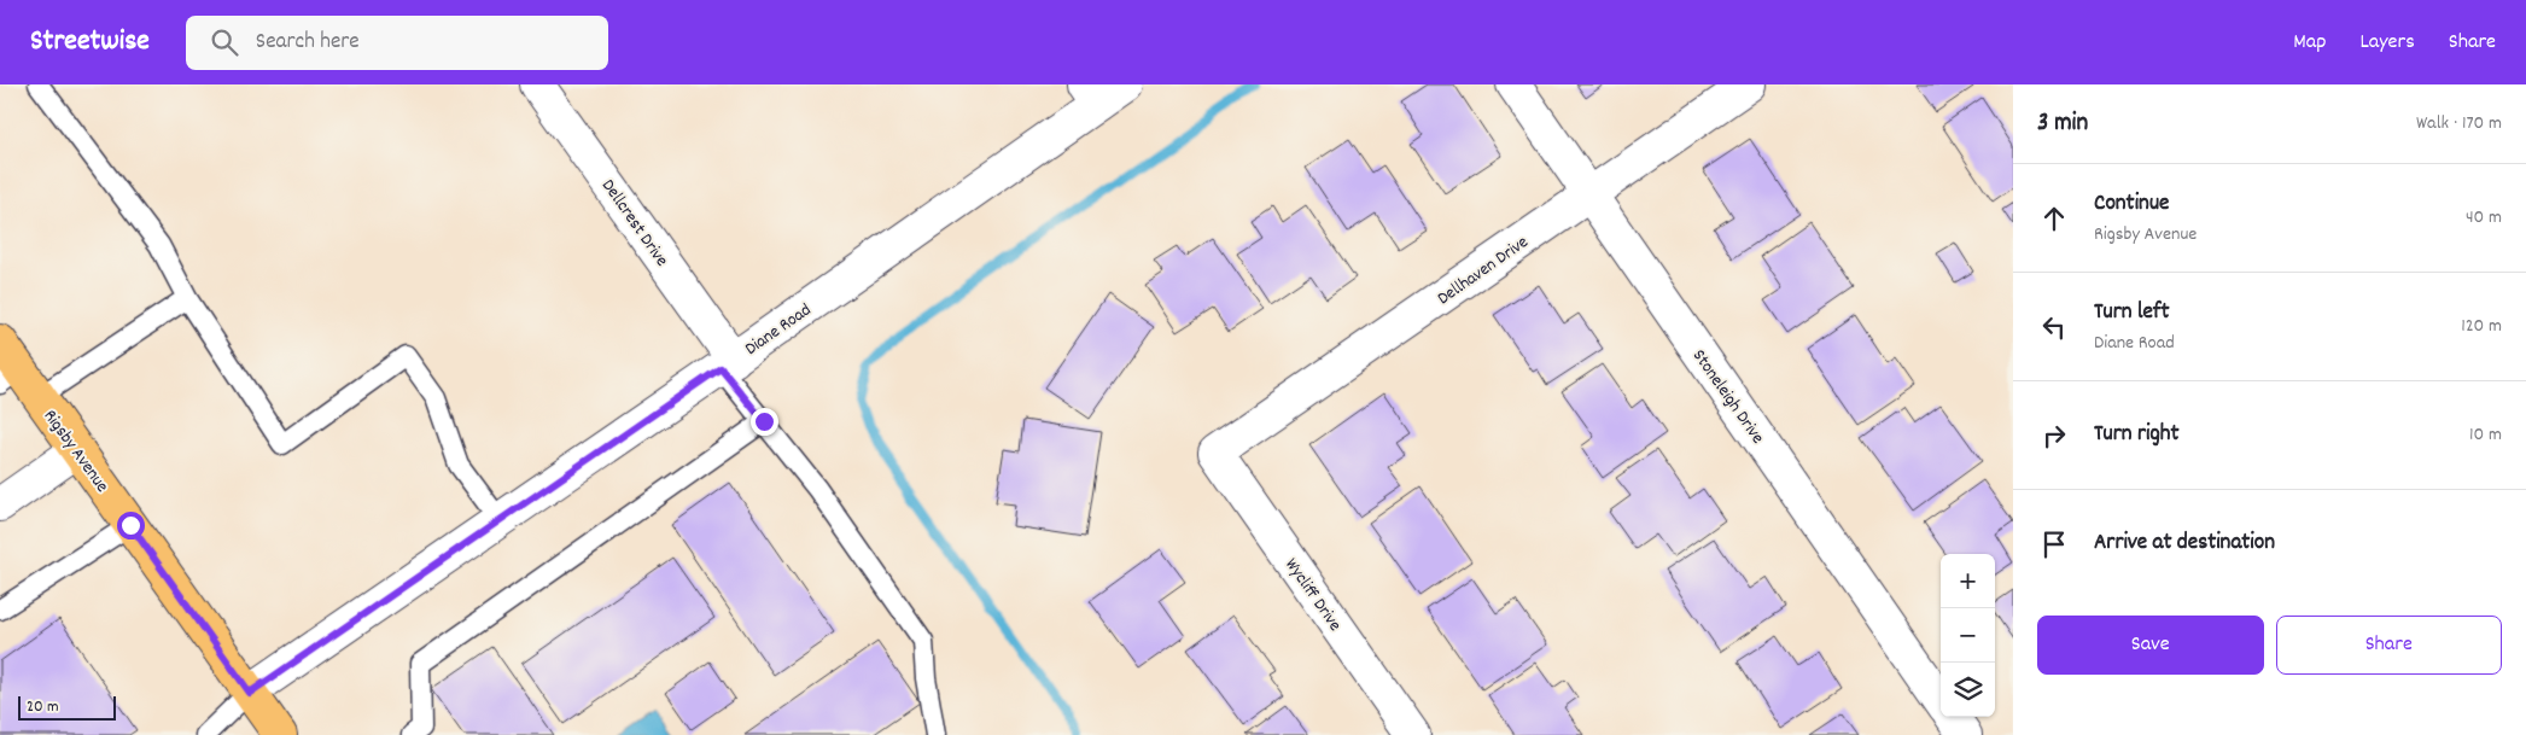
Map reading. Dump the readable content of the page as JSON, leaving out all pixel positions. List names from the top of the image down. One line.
{"streets":{"main road":["Rigsby Avenue"],"street":["Dellcrest Drive","Dellhaven Drive","Diane Road","Stoneleigh Drive","Wycliff Drive"]},"crossings":[["Dellcrest Drive","Diane Road"],["Dellhaven Drive","Stoneleigh Drive"],["Dellhaven Drive","Wycliff Drive"],["Diane Road","Rigsby Avenue"]],"scale_bar":"20 m","page":{"header":"Streetwise","search":"Search here","nav":["Map","Layers","Share"],"heading":["3 min","Walk · 170 m"],"list":[["Continue","Rigsby Avenue","40 m"],["Turn left","Diane Road","120 m"],["Turn right","10 m"],"Arrive at destination"],"map_buttons":["+","−"],"buttons":["Save","Share"],"scale":"20 m"}}
